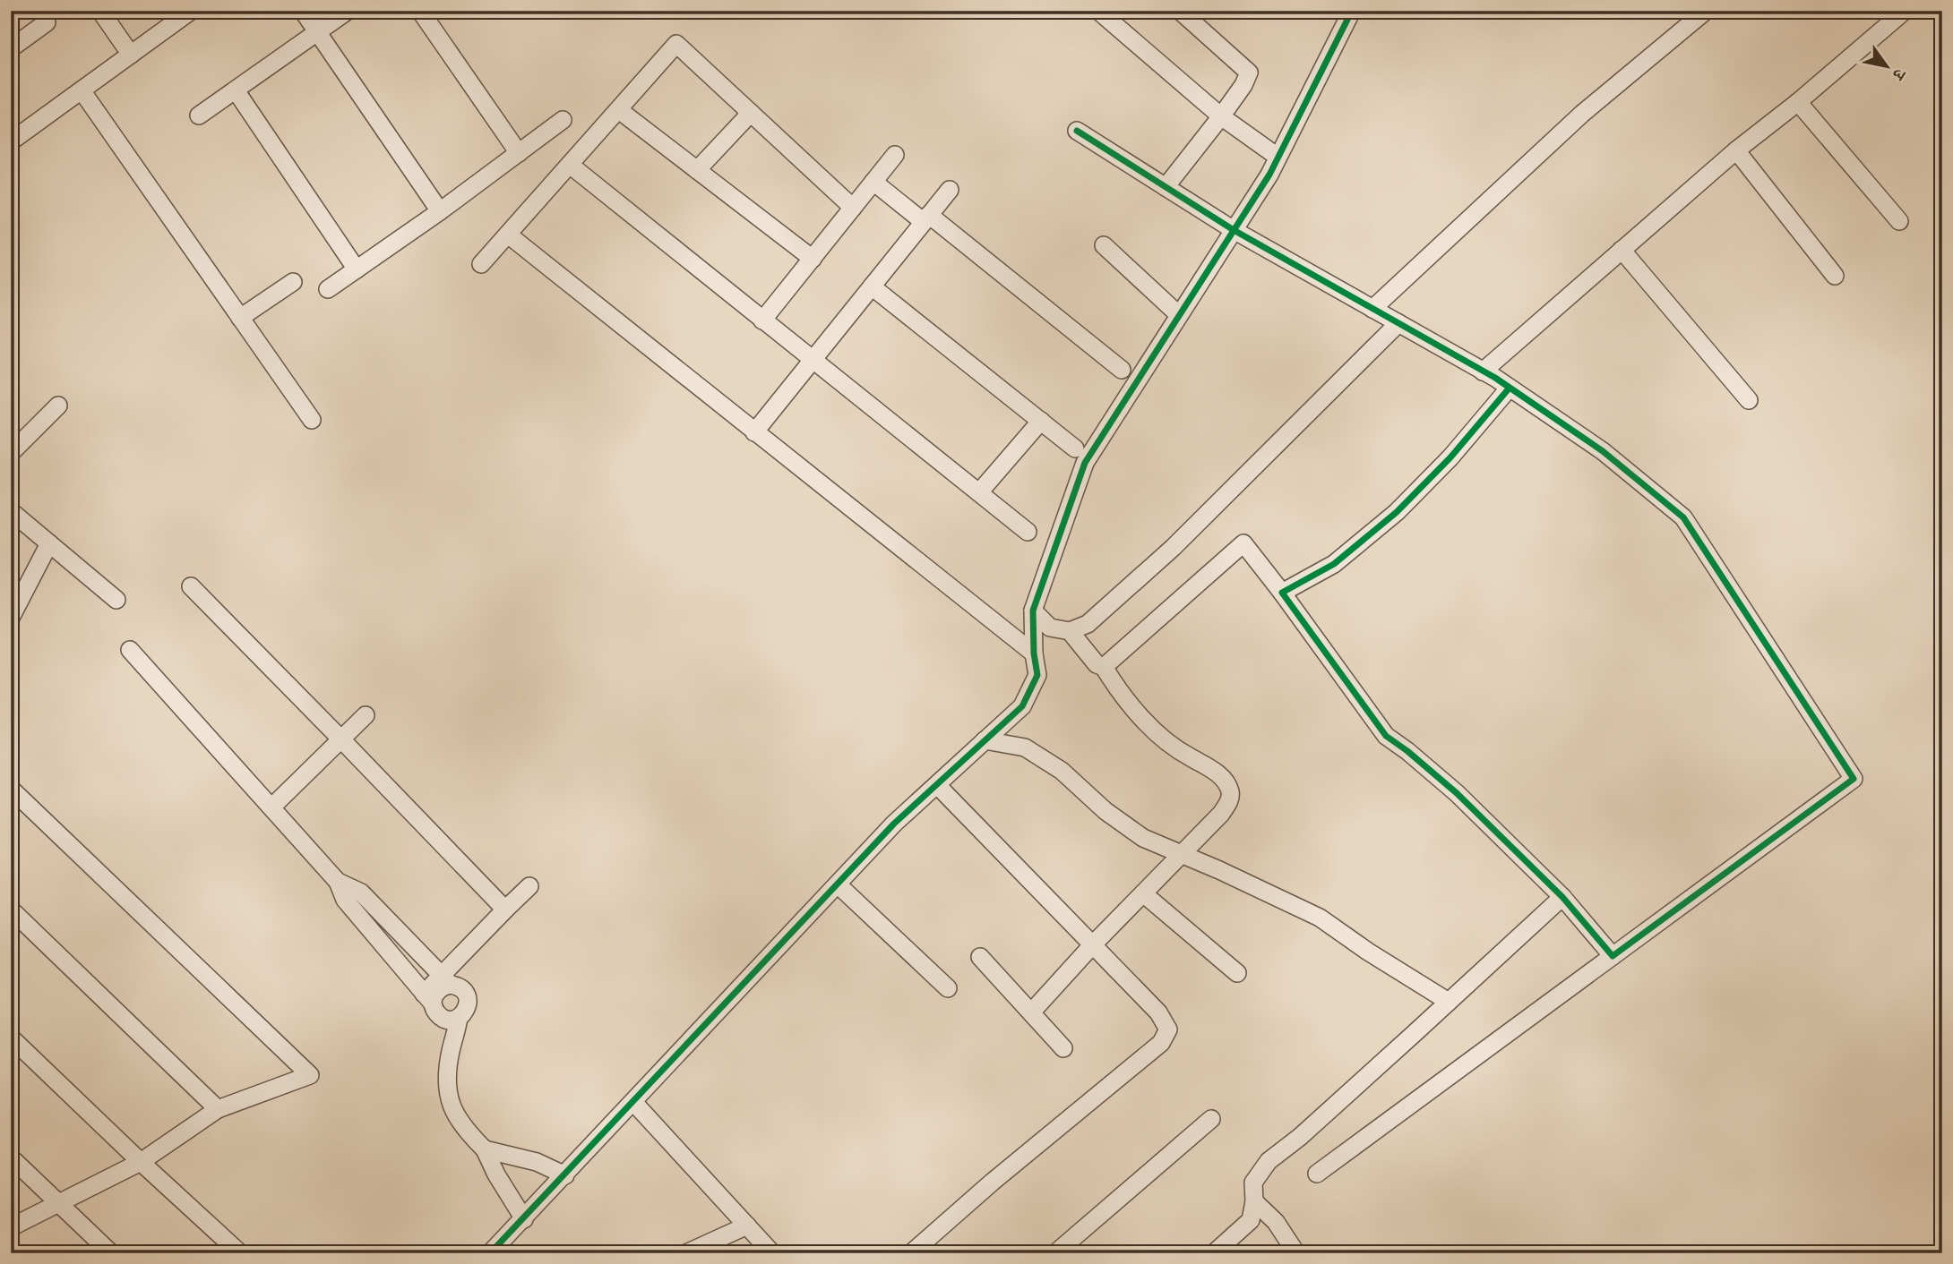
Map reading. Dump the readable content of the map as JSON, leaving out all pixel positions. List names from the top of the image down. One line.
{"north":"bottom right"}
